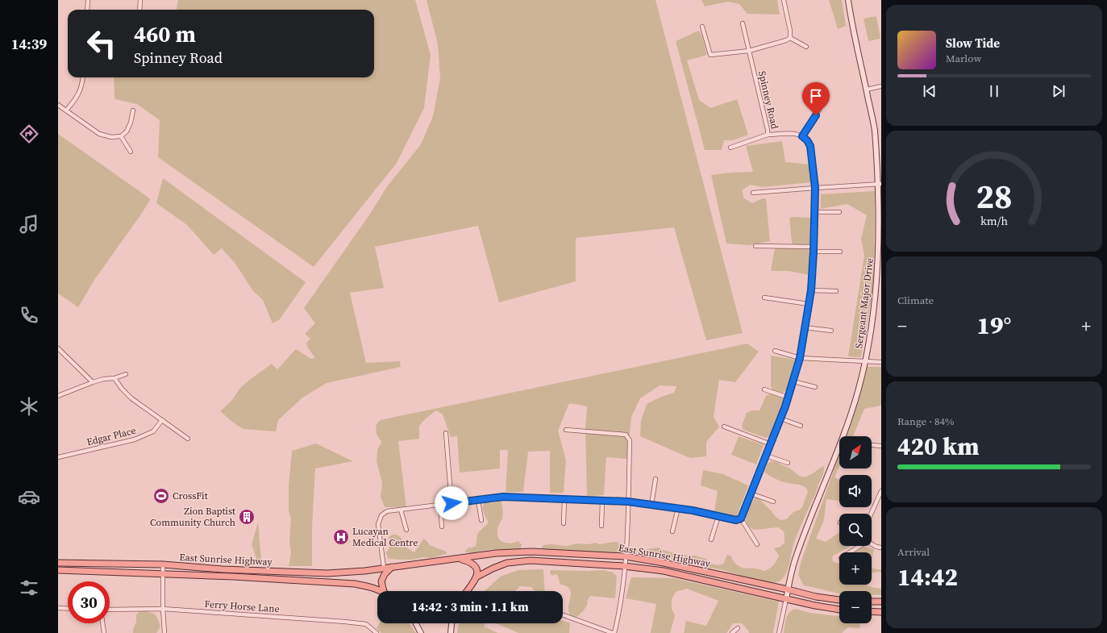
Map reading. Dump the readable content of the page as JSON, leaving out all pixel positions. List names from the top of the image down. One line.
{"streets":{"main road":["East Sunrise Highway"],"street":["Spinney Road","Sergeant Major Drive","Edgar Place","Ferry Horse Lane"]},"crossings":[["Sergeant Major Drive","East Sunrise Highway"]],"places":{"sports":["CrossFit"],"building":["Zion Baptist Community Church"],"hospital":["Lucayan Medical Centre"]},"north":"top right","page":{"tabs":"14:39","turn":["460 m","Spinney Road"],"song":["Slow Tide","Marlow"],"tile":["Climate",["Range · 84%","420 km"],["Arrival","14:42"]],"heat":["−","19°","+"],"map_buttons":["+","−"],"limit":"30","trip":"14:42 · 3 min · 1.1 km","gauge":["28","km/h"]}}
